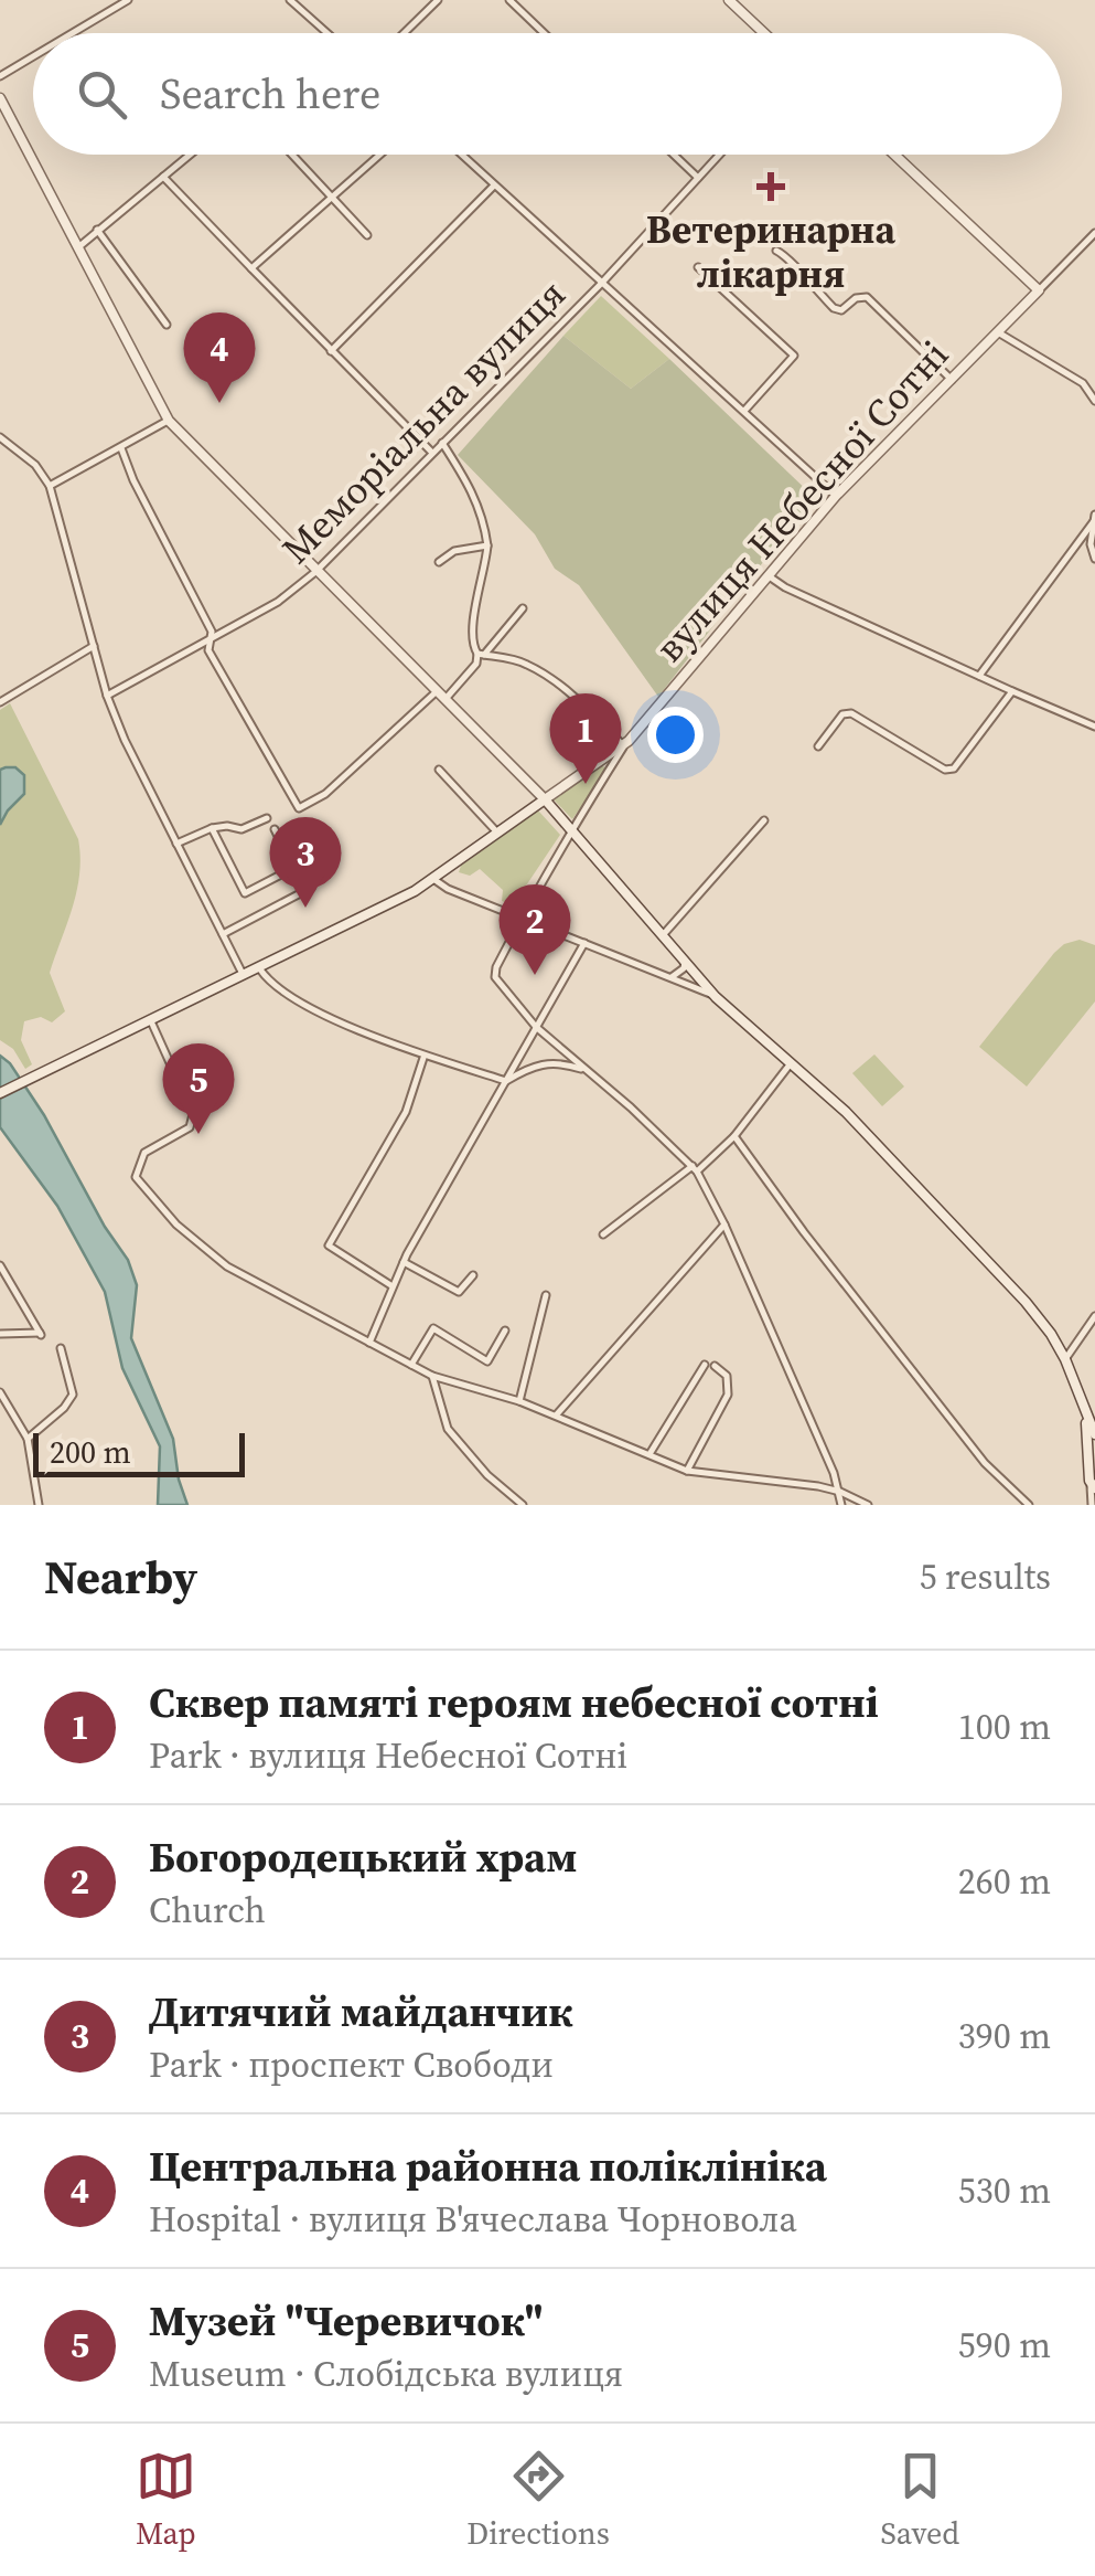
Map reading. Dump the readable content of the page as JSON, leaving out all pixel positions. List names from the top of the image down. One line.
{"streets":{"street":["Меморіальна вулиця","вулиця Небесної Сотні"]},"places":{"health":["Ветеринарна лікарня"]},"scale_bar":"200 m","page":{"search":"Search here","pins":["4","1","3","2","5"],"scale":"200 m","heading":["Nearby","5 results"],"list":[{"mark":"1","name":"Сквер памяті героям небесної сотні","note":"Park · вулиця Небесної Сотні","value":"100 m"},{"mark":"2","name":"Богородецький храм","note":"Church","value":"260 m"},{"mark":"3","name":"Дитячий майданчик","note":"Park · проспект Свободи","value":"390 m"},{"mark":"4","name":"Центральна районна поліклініка","note":"Hospital · вулиця В'ячеслава Чорновола","value":"530 m"},{"mark":"5","name":"Музей \"Черевичок\"","note":"Museum · Слобідська вулиця","value":"590 m"}],"nav":["Map","Directions","Saved"]}}
